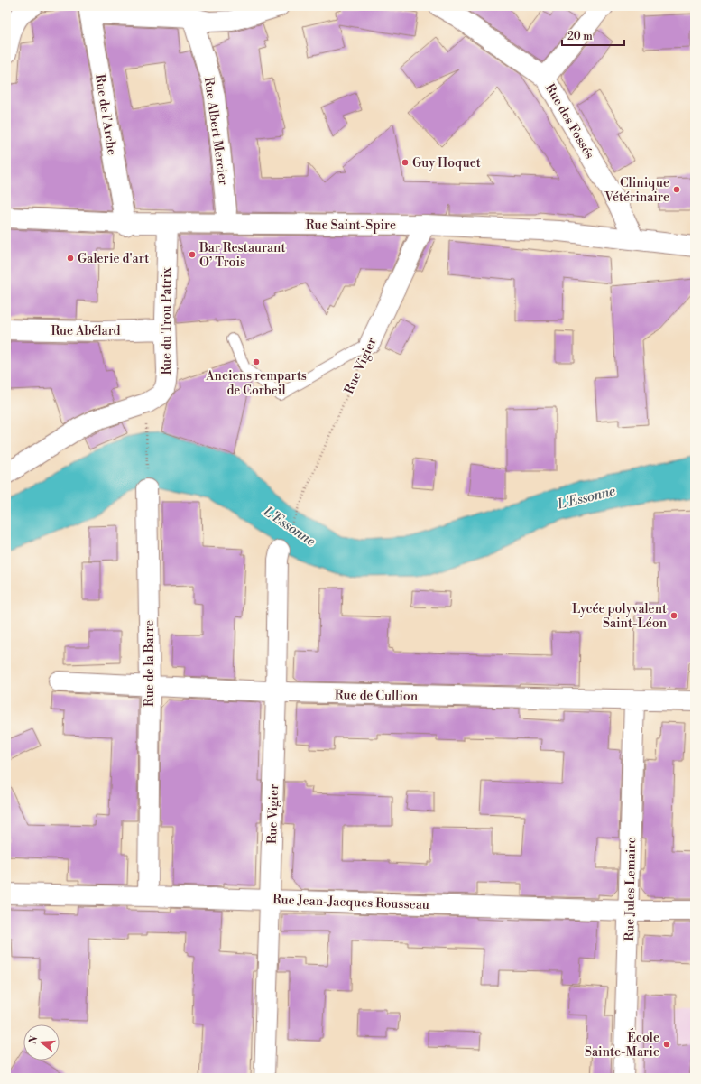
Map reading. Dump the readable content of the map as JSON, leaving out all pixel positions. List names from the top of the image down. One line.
{"streets":{"street":["Rue de l'Arche","Rue des Fossés","Rue Albert Mercier","Rue Saint-Spire","Rue du Trou Patrix","Rue Abélard","Rue Vigier","Rue de la Barre","Rue de Cullion","Rue Jules Lemaire","Rue Jean-Jacques Rousseau"]},"crossings":[["Rue de l'Arche","Rue Saint-Spire"],["Rue des Fossés","Rue Saint-Spire"],["Rue Albert Mercier","Rue Saint-Spire"],["Rue Saint-Spire","Rue du Trou Patrix"],["Rue Saint-Spire","Rue Vigier"],["Rue du Trou Patrix","Rue Abélard"],["Rue Vigier","Rue de Cullion"],["Rue Vigier","Rue Jean-Jacques Rousseau"],["Rue de la Barre","Rue de Cullion"],["Rue de la Barre","Rue Jean-Jacques Rousseau"],["Rue de Cullion","Rue Jules Lemaire"],["Rue Jules Lemaire","Rue Jean-Jacques Rousseau"]],"water":["L'Essonne"],"places":["Guy Hoquet","Clinique Vétérinaire","Bar Restaurant O’ Trois","Galerie d'art","Anciens remparts de Corbeil","Lycée polyvalent Saint-Léon","École Sainte-Marie"],"scale_bar":"20 m","north":"left"}
